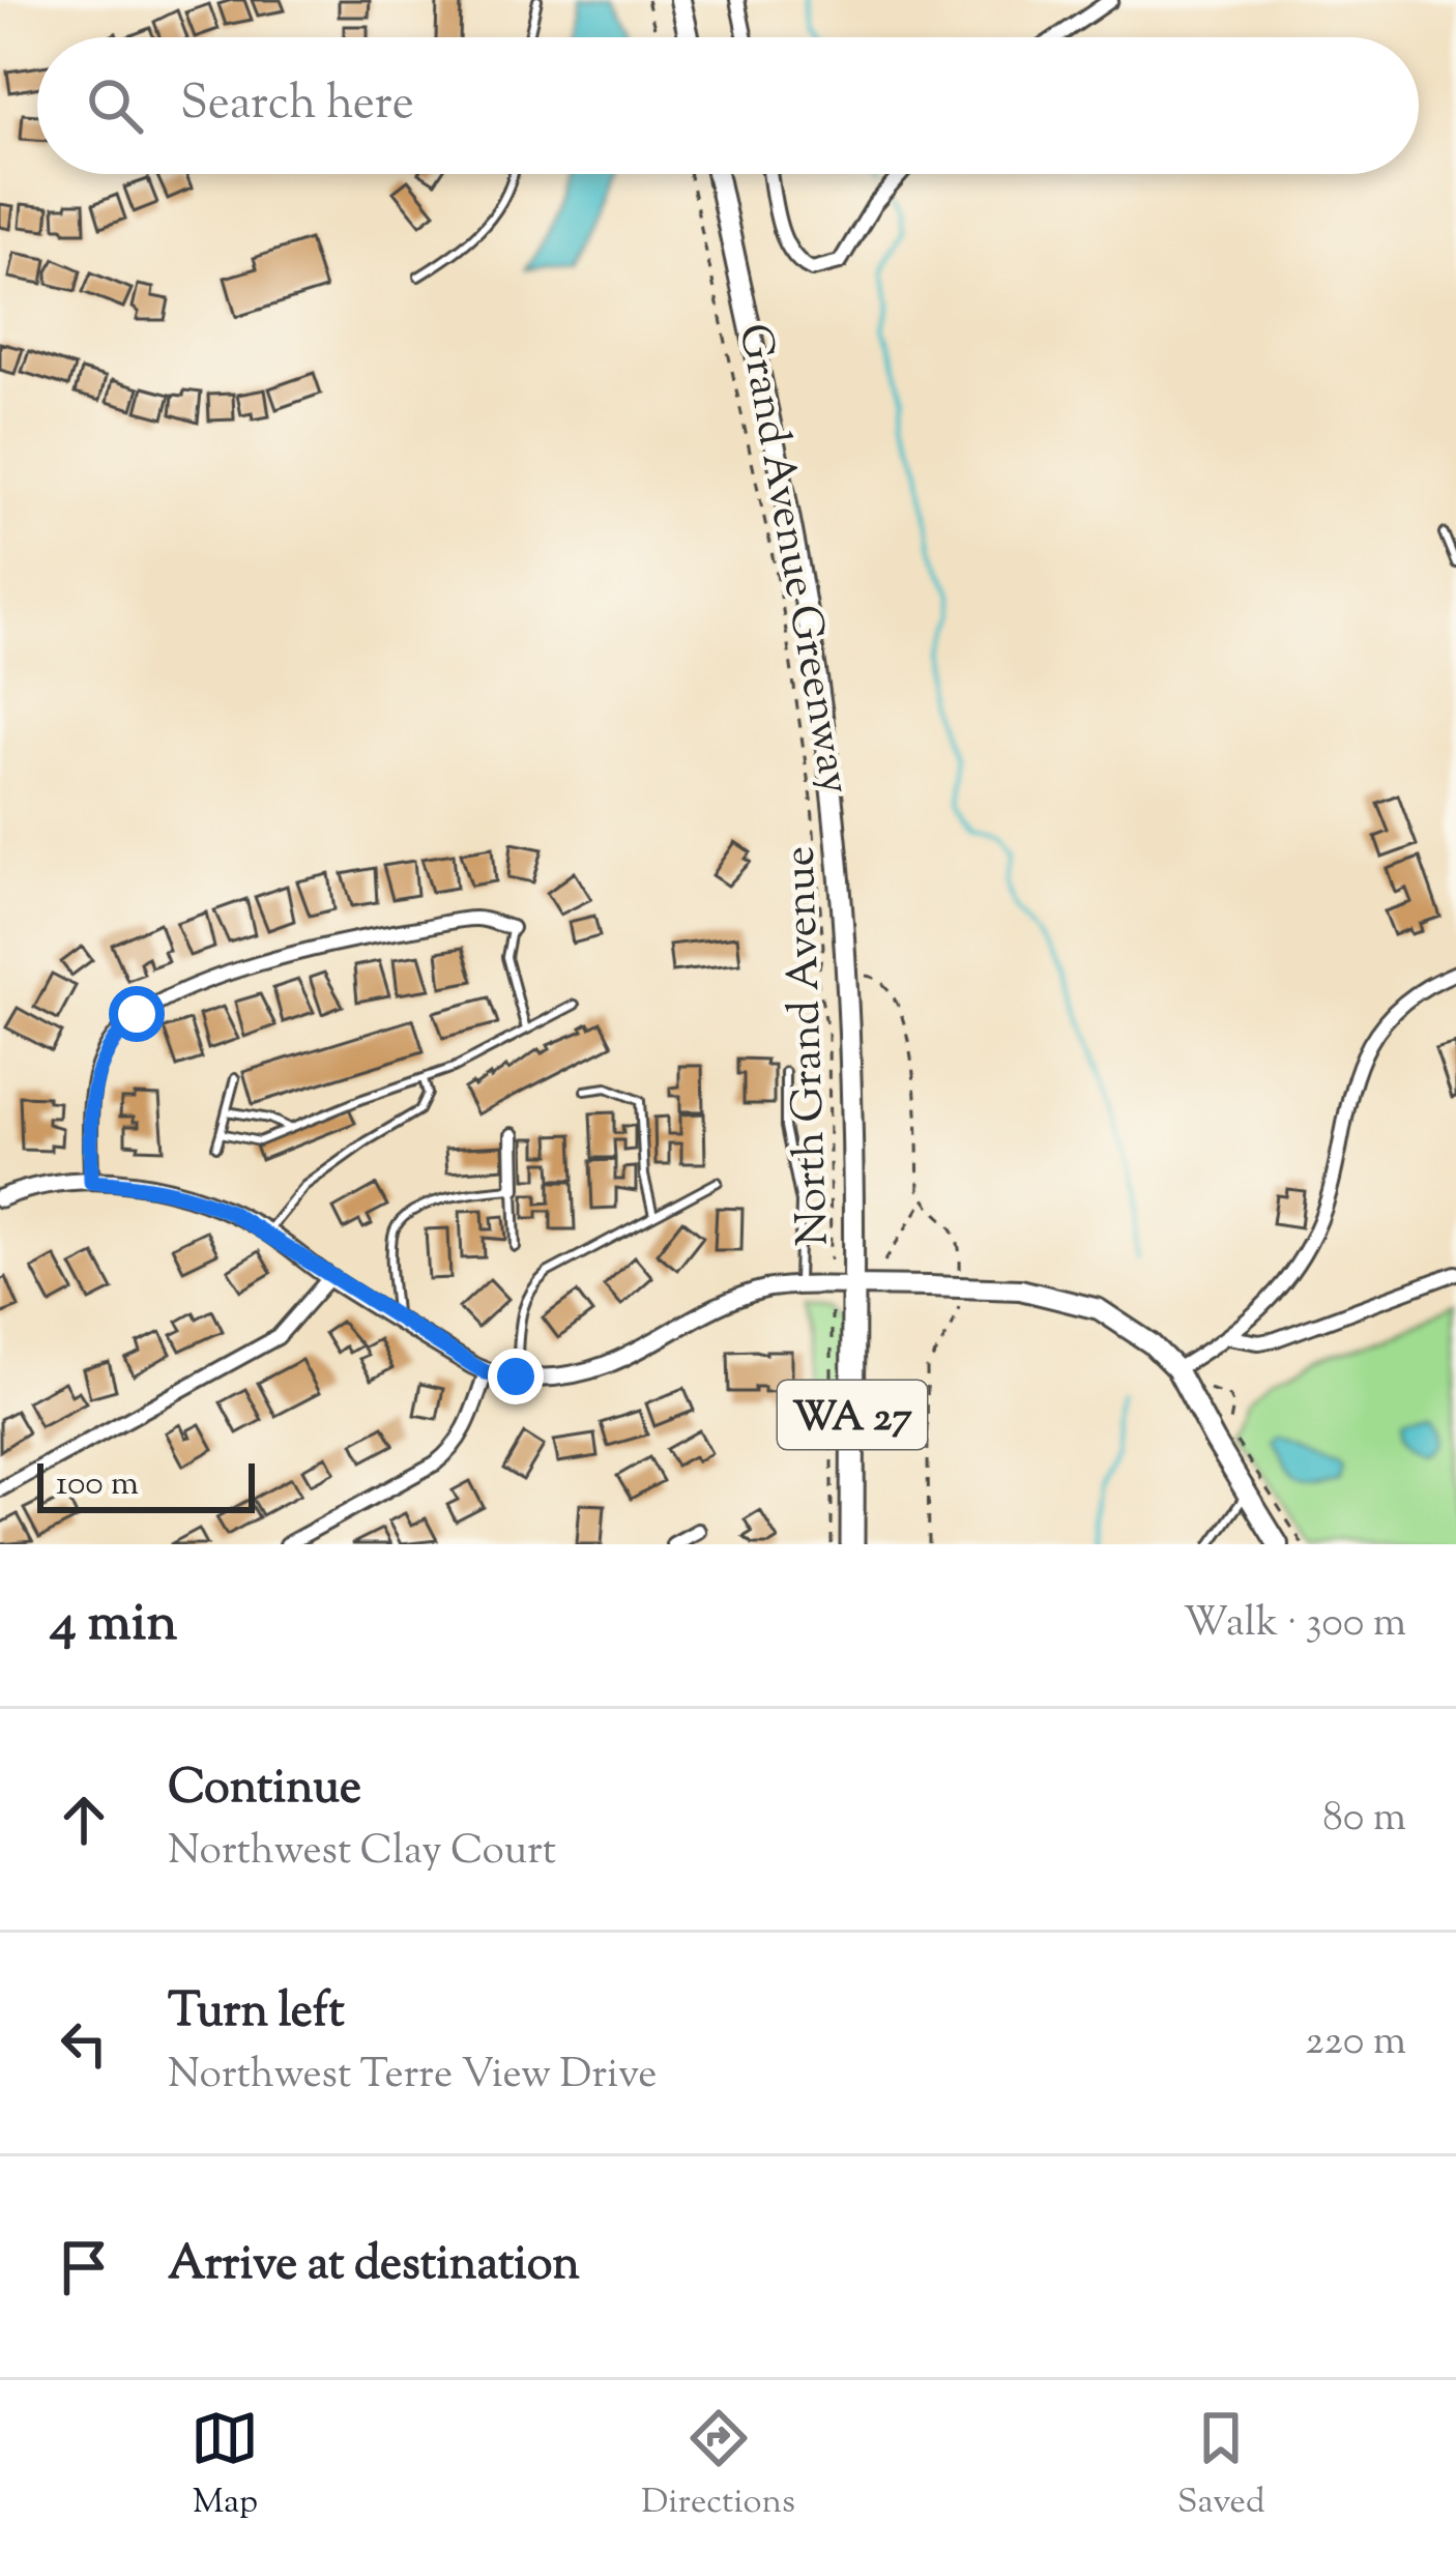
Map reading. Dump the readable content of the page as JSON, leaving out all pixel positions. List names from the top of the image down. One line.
{"streets":{"main road":["North Grand Avenue","WA 27"],"path":["Grand Avenue Greenway"]},"scale_bar":"100 m","page":{"search":"Search here","scale":"100 m","heading":["4 min","Walk · 300 m"],"list":[["Continue","Northwest Clay Court","80 m"],["Turn left","Northwest Terre View Drive","220 m"],"Arrive at destination"],"nav":["Map","Directions","Saved"]}}
